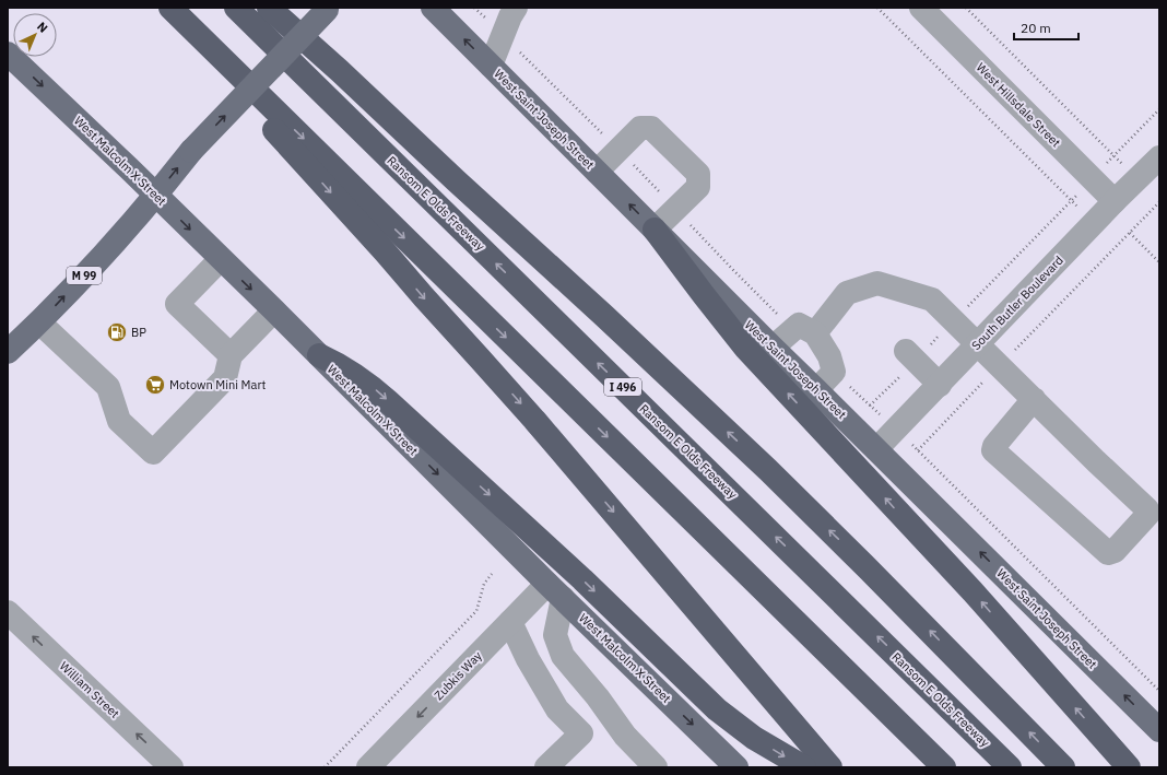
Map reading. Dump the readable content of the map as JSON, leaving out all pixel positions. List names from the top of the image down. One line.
{"streets":{"highway":["Ransom E Olds Freeway","I 496"],"main road":["West Saint Joseph Street","West Malcolm X Street","M 99"],"street":["West Hillsdale Street","South Butler Boulevard","Zubkis Way","William Street"]},"crossings":[["West Hillsdale Street","South Butler Boulevard"],["West Saint Joseph Street","South Butler Boulevard"],["West Malcolm X Street","M 99"],["West Malcolm X Street","Zubkis Way"]],"one_way":["West Saint Joseph Street","West Malcolm X Street","Zubkis Way","William Street"],"places":{"fuel station":["BP"],"supermarket":["Motown Mini Mart"]},"scale_bar":"20 m","north":"top right"}
